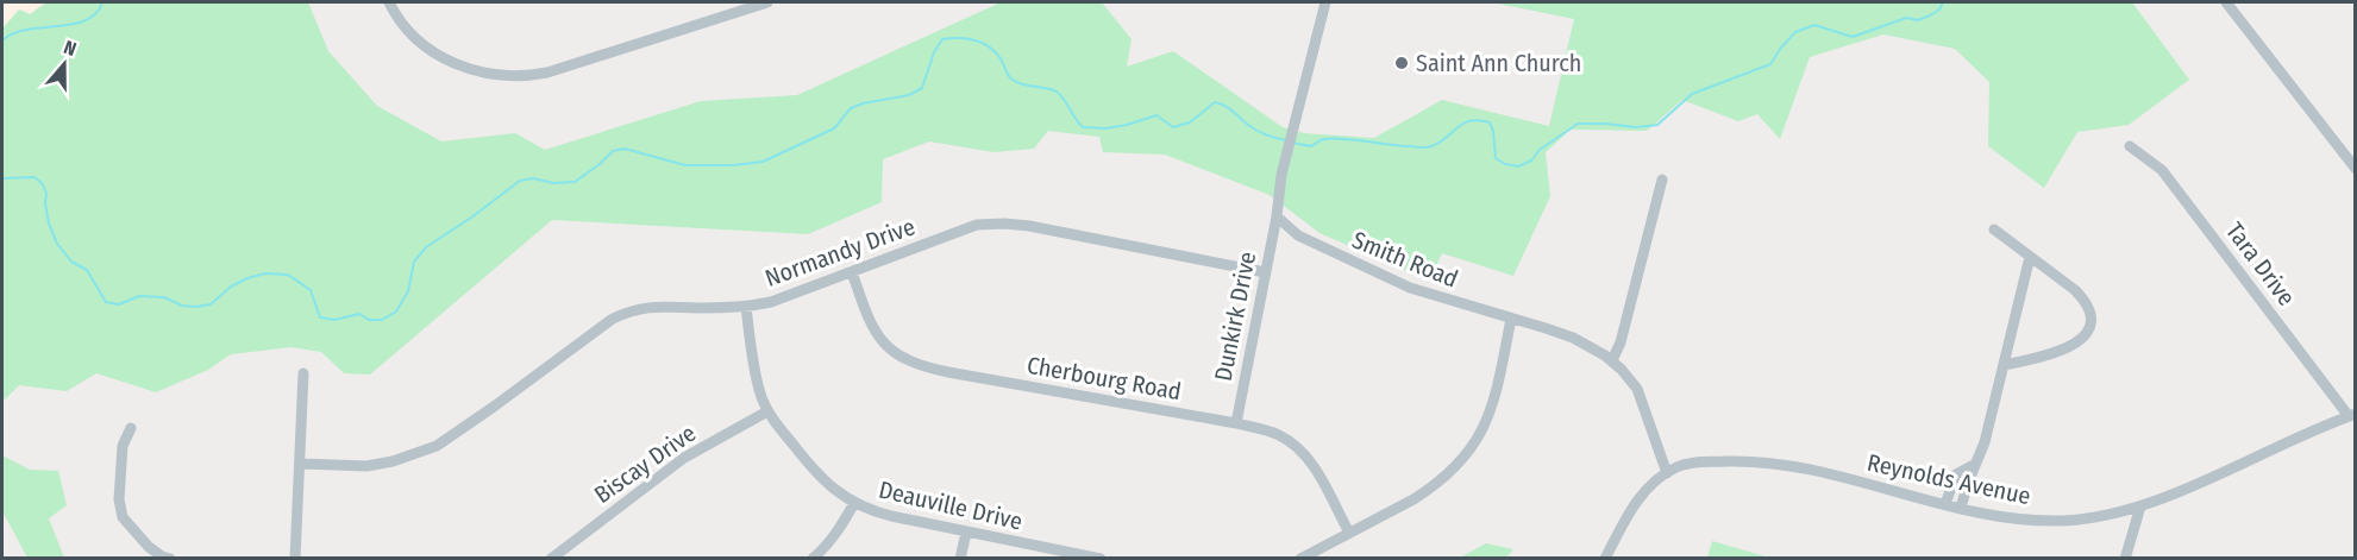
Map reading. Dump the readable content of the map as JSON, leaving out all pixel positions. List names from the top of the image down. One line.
{"streets":{"street":["Normandy Drive","Smith Road","Tara Drive","Dunkirk Drive","Cherbourg Road","Biscay Drive","Reynolds Avenue","Deauville Drive"]},"crossings":[["Normandy Drive","Dunkirk Drive"],["Normandy Drive","Cherbourg Road"],["Normandy Drive","Deauville Drive"],["Smith Road","Dunkirk Drive"],["Smith Road","Reynolds Avenue"],["Tara Drive","Reynolds Avenue"],["Dunkirk Drive","Cherbourg Road"],["Biscay Drive","Deauville Drive"]],"places":["Saint Ann Church"],"north":"top"}
